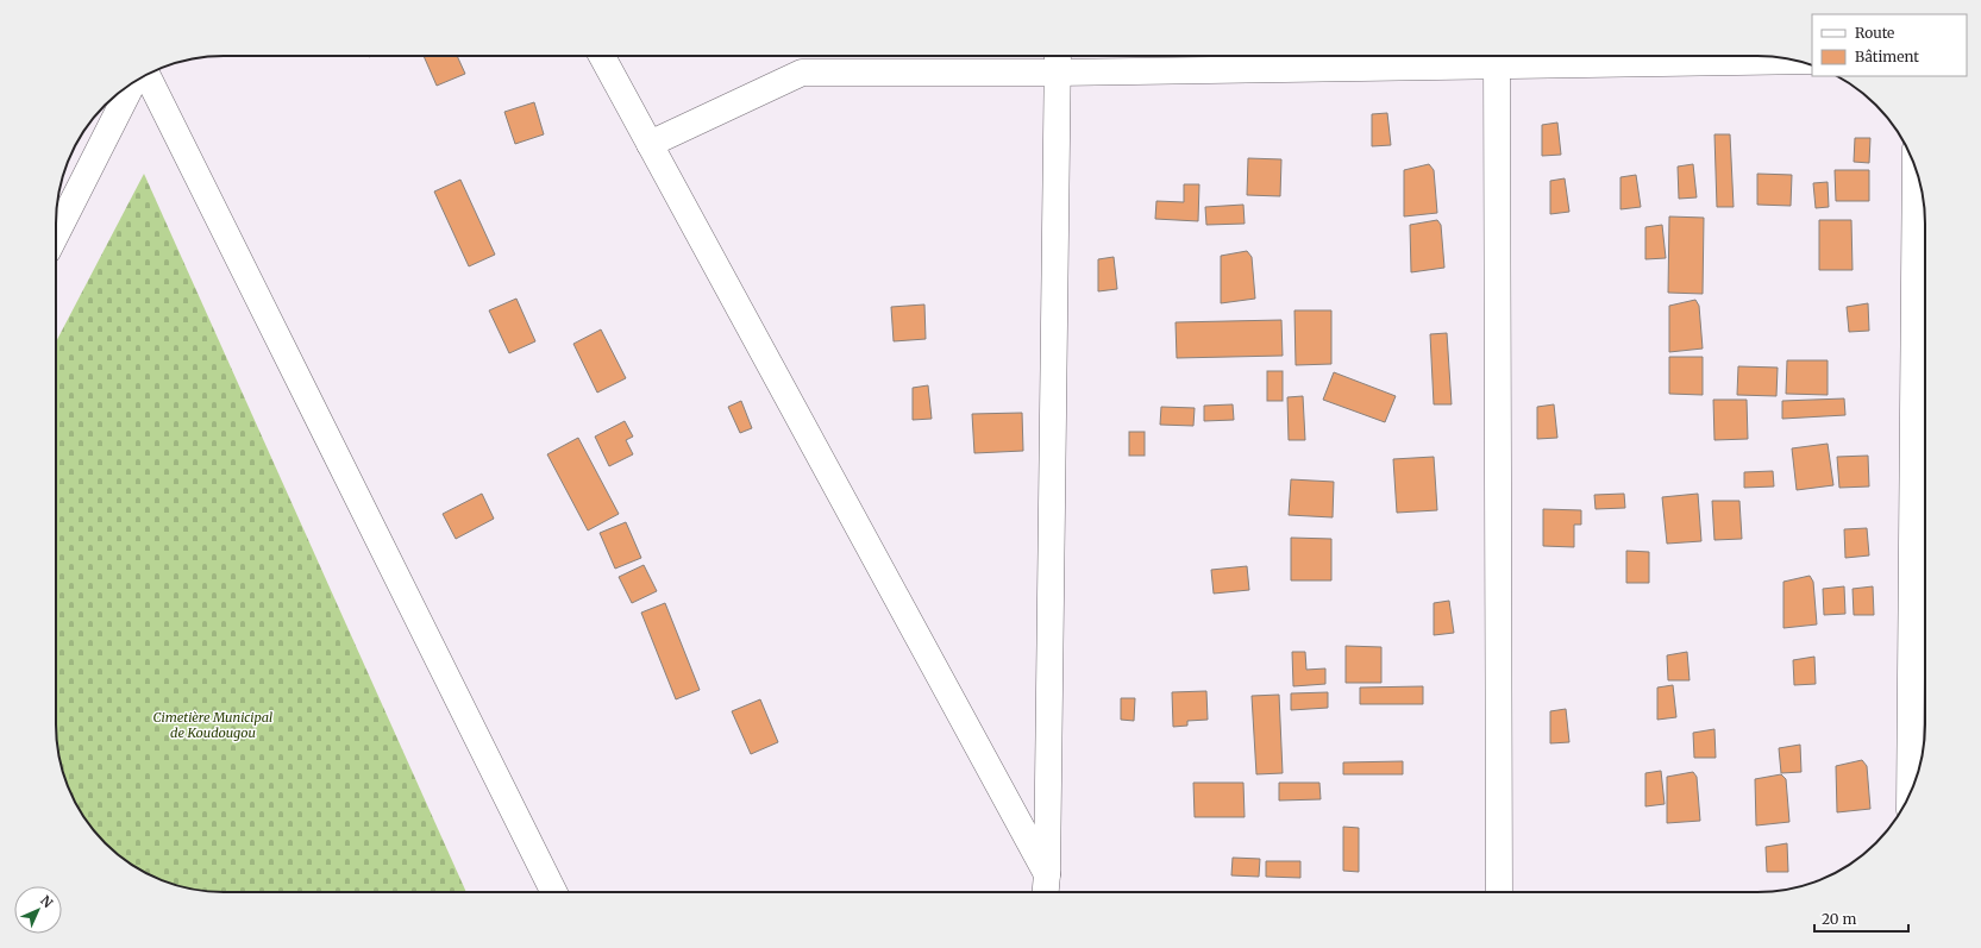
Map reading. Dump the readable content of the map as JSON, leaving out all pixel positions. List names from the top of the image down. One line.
{"parks":["Cimetière Municipal de Koudougou"],"legend":["Route","Bâtiment"],"scale_bar":"20 m","north":"top right"}
